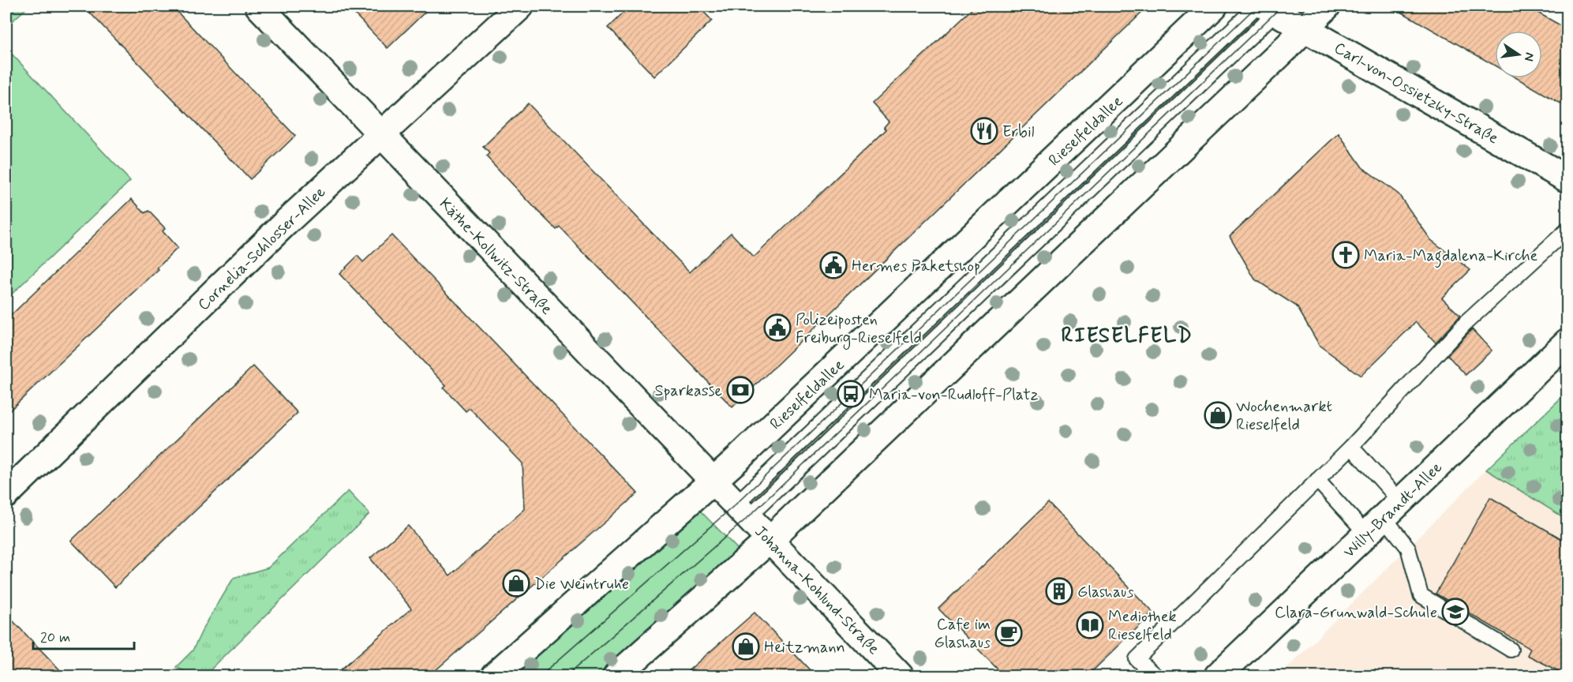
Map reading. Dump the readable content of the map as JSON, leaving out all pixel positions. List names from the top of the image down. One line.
{"streets":{"street":["Carl-von-Ossietzky-Straße","Rieselfeldallee","Cornelia-Schlosser-Allee","Käthe-Kollwitz-Straße","Willy-Brandt-Allee","Johanna-Kohlund-Straße"]},"crossings":[["Rieselfeldallee","Käthe-Kollwitz-Straße"],["Cornelia-Schlosser-Allee","Käthe-Kollwitz-Straße"],["Käthe-Kollwitz-Straße","Johanna-Kohlund-Straße"]],"districts":["RIESELFELD"],"places":{"restaurant":["Erbil"],"church":["Maria-Magdalena-Kirche"],"public building":["Hermes Paketshop","Polizeiposten Freiburg-Rieselfeld"],"bank":["Sparkasse"],"bus stop":["Maria-von-Rudloff-Platz"],"shop":["Wochenmarkt Rieselfeld","Die Weintruhe","Heitzmann"],"building":["Glashaus"],"school or university":["Clara-Grunwald-Schule"],"library":["Mediothek Rieselfeld"],"cafe":["Cafe im Glashaus"]},"scale_bar":"20 m","north":"right"}
